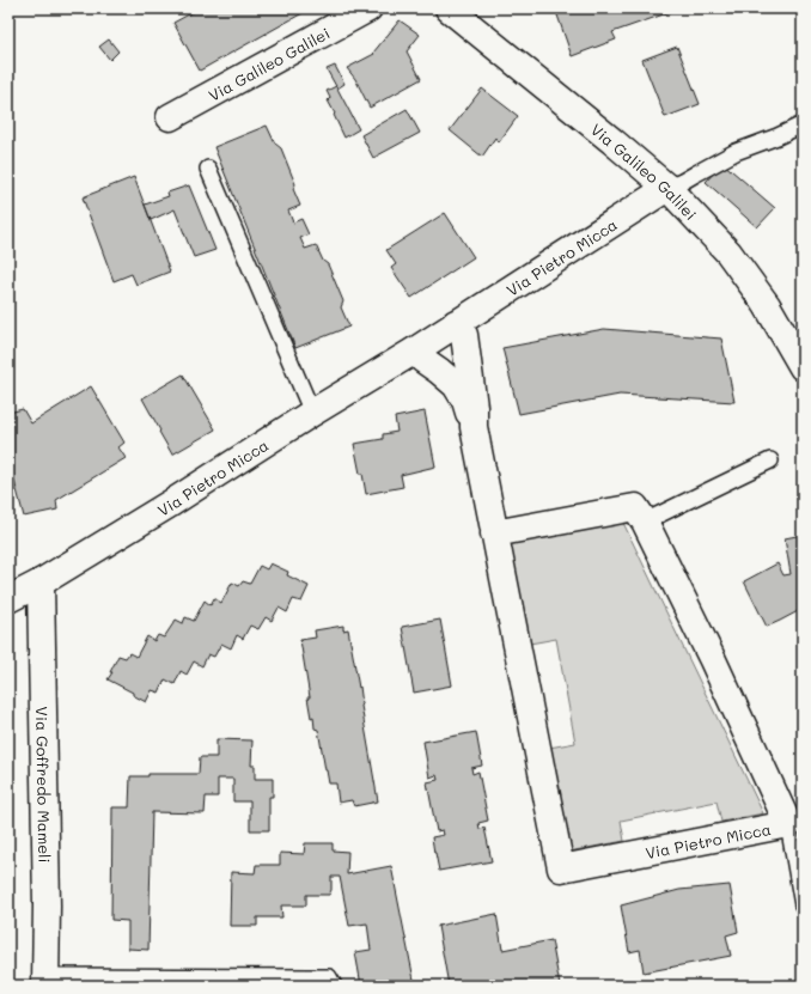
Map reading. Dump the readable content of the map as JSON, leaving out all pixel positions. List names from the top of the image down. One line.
{"streets":{"street":["Via Galileo Galilei","Via Pietro Micca","Via Goffredo Mameli"]},"crossings":[["Via Galileo Galilei","Via Pietro Micca"],["Via Pietro Micca","Via Goffredo Mameli"]]}
